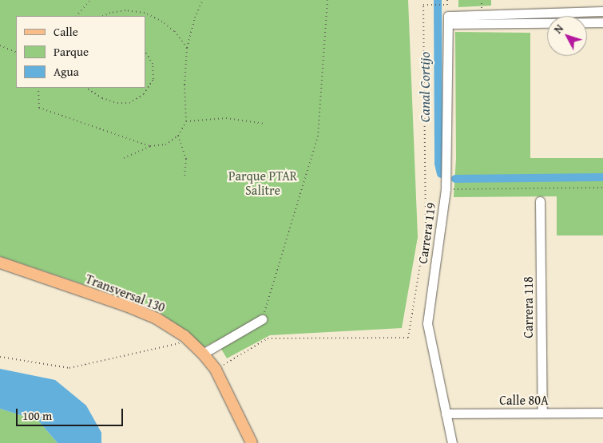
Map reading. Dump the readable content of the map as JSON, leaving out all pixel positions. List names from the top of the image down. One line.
{"streets":{"main road":["Transversal 130"],"street":["Carrera 119","Carrera 118","Calle 80A"]},"crossings":[["Carrera 119","Calle 80A"],["Carrera 118","Calle 80A"]],"water":["Canal Cortijo"],"parks":["Parque PTAR Salitre"],"legend":["Calle","Parque","Agua"],"scale_bar":"100 m","north":"top left"}
